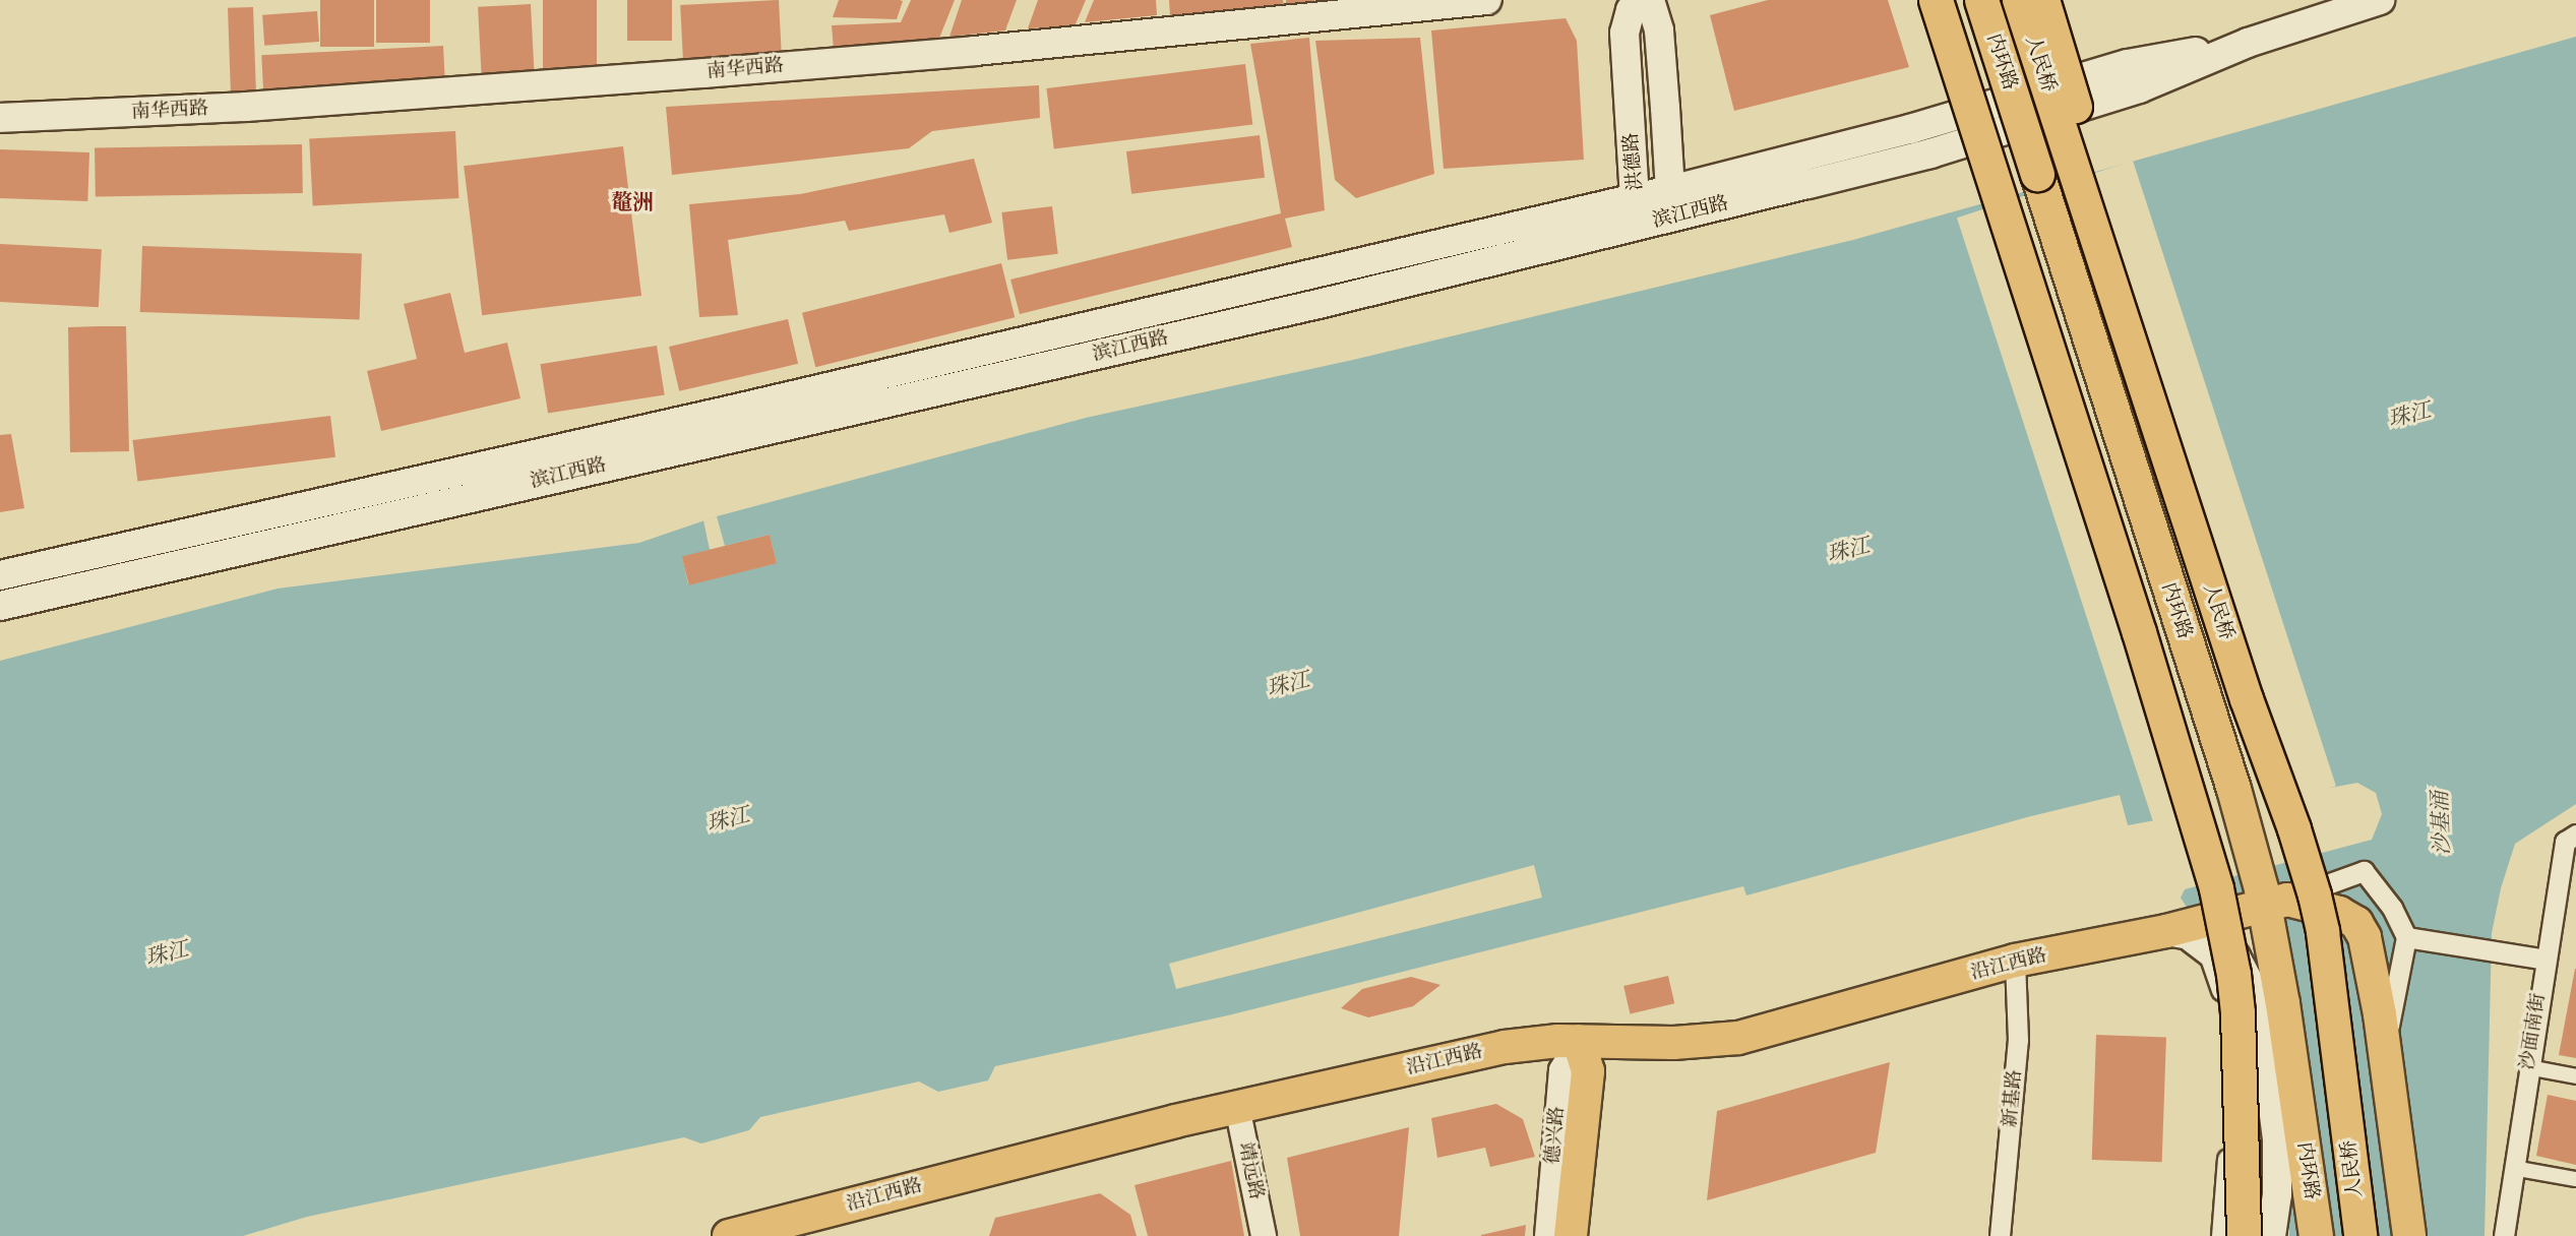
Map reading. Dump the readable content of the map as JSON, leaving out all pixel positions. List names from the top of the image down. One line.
{"streets":{"highway":["内环路"],"main road":["人民桥","南华西路","洪德路","滨江西路","沿江西路"],"street":["沙面南街","新基路","德兴路","靖远路"]},"crossings":[["内环路","沿江西路"],["洪德路","滨江西路"],["沿江西路","新基路"],["沿江西路","德兴路"],["沿江西路","靖远路"]],"districts":["鼇洲"],"water":["珠江","沙基涌"]}
